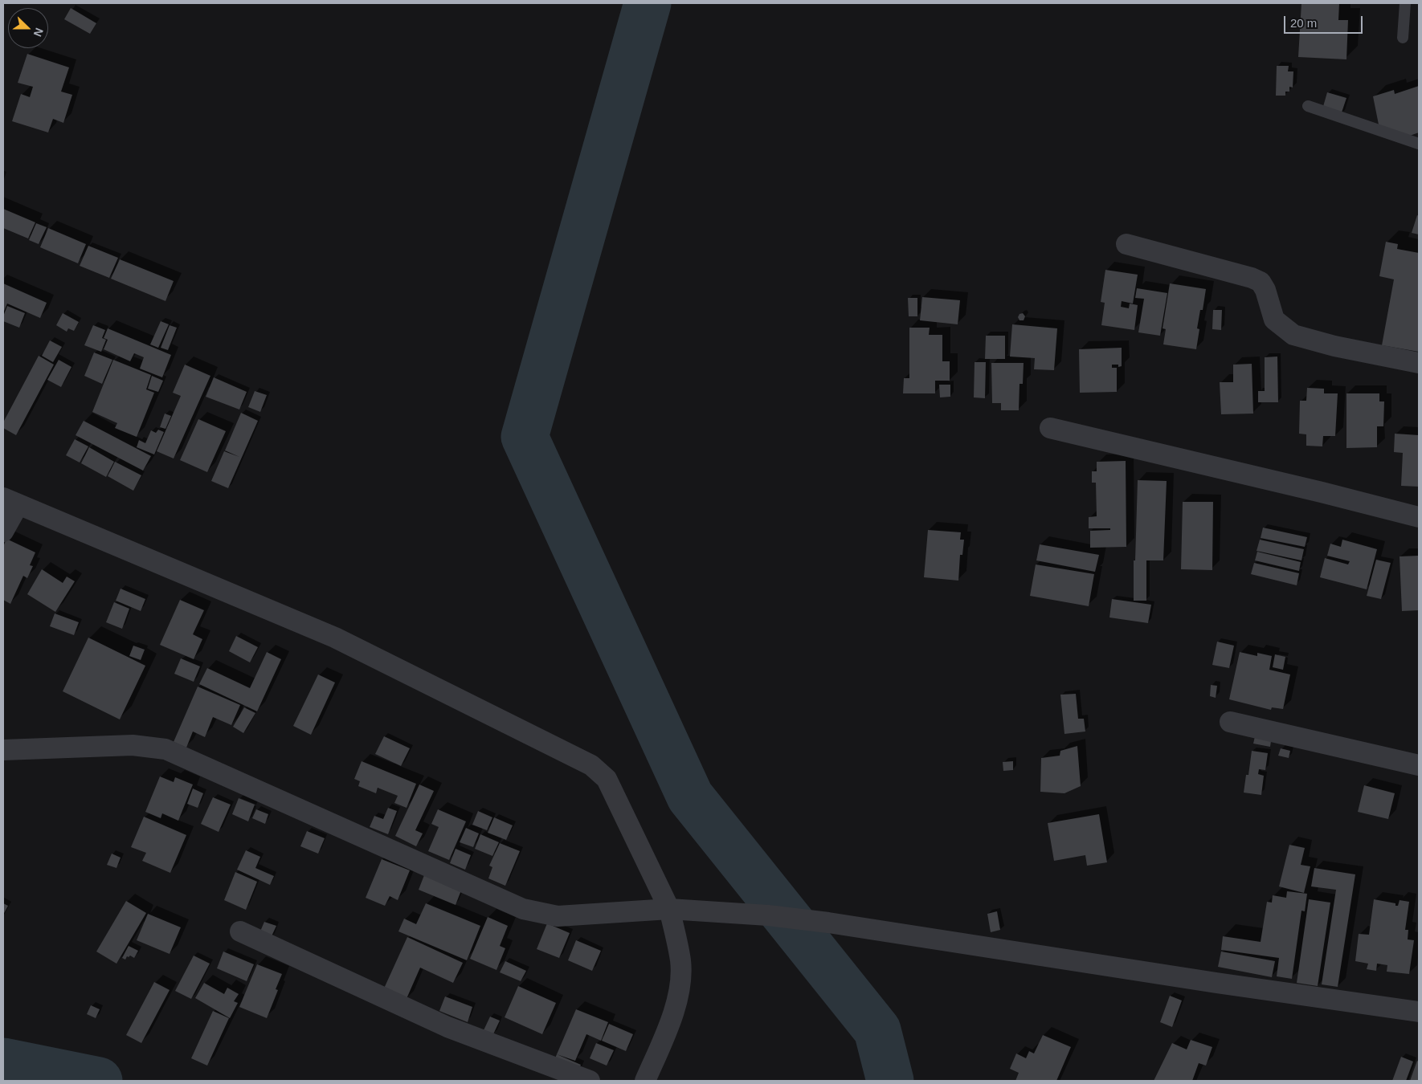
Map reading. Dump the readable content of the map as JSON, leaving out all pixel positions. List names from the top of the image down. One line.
{"scale_bar":"20 m","north":"right"}
